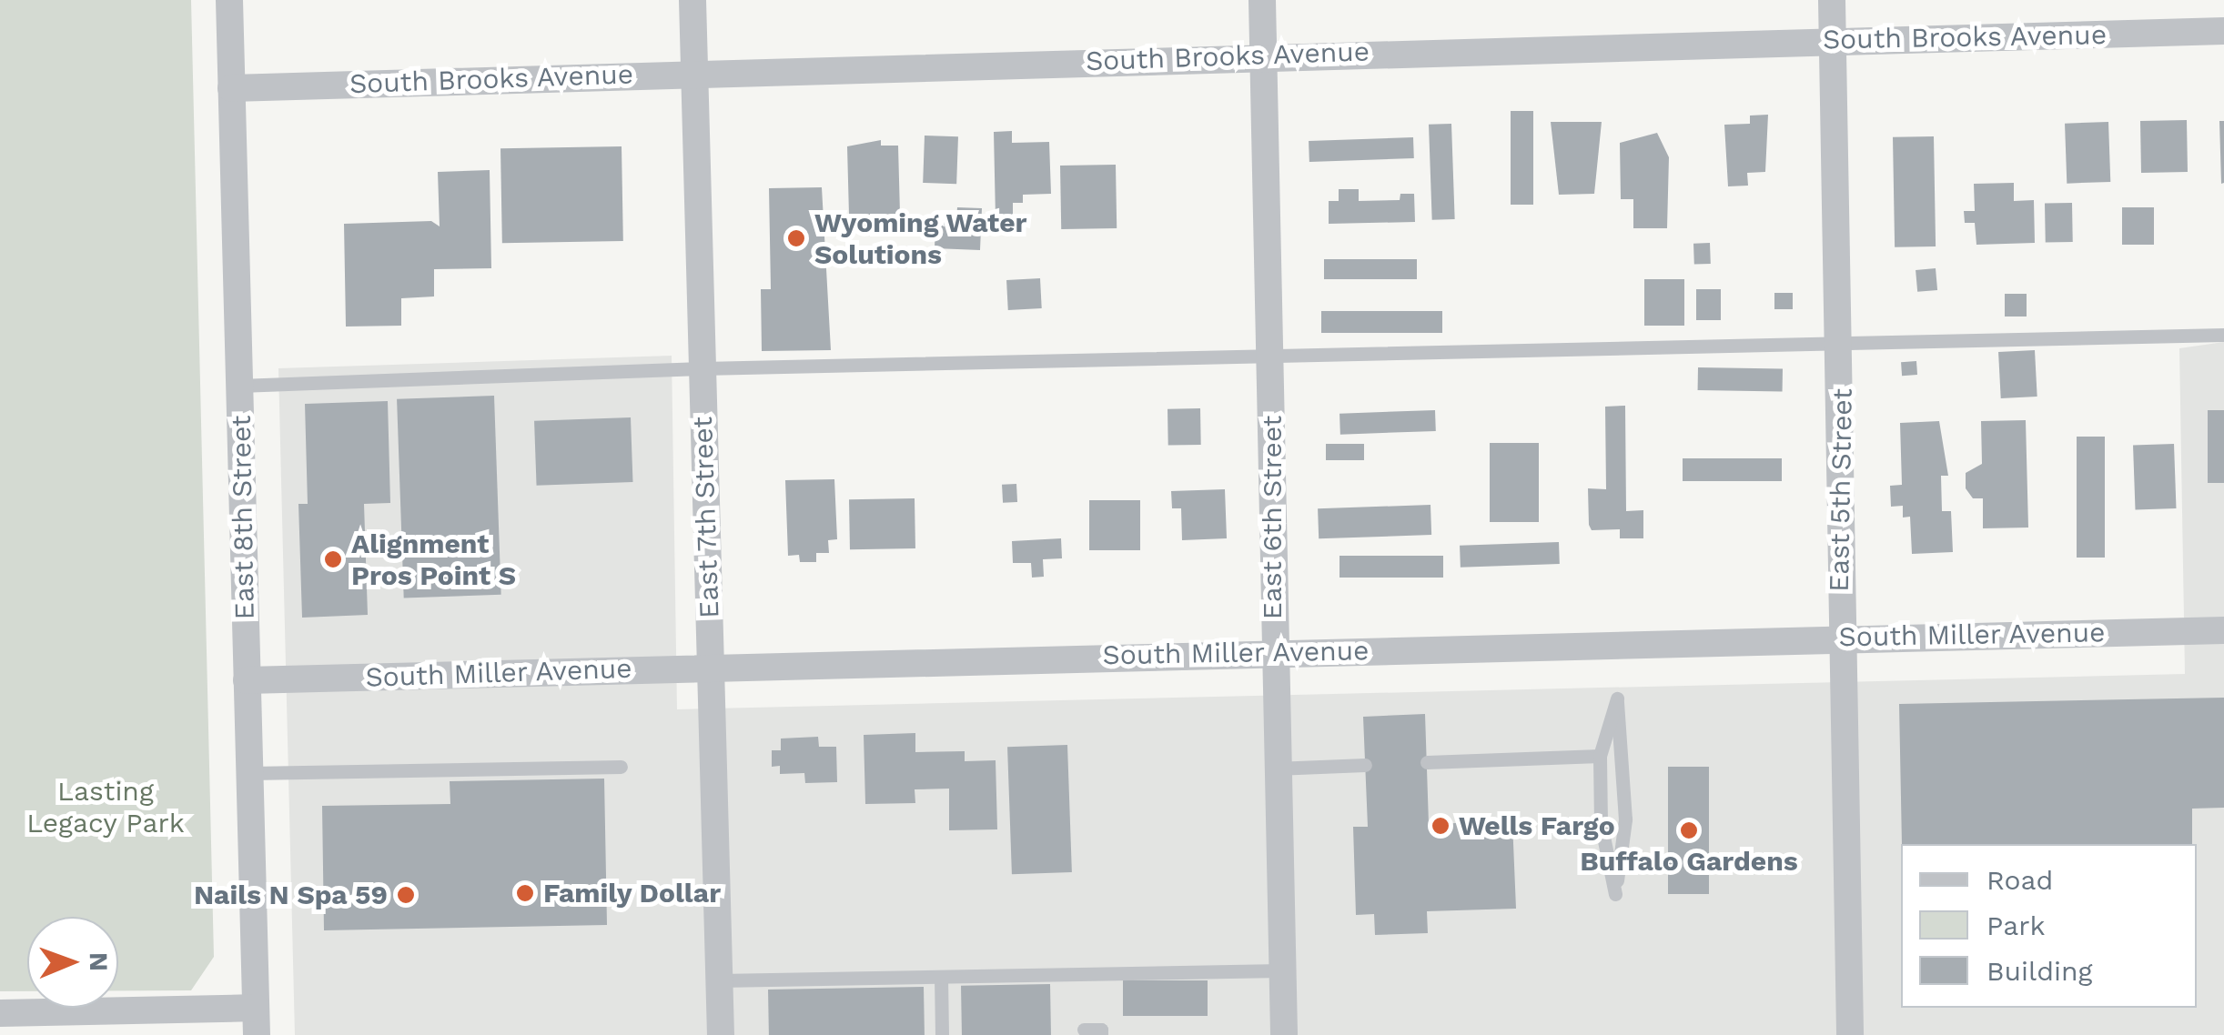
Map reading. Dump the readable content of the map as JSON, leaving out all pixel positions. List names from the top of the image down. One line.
{"streets":{"street":["South Brooks Avenue","East 5th Street","East 8th Street","East 7th Street","East 6th Street","South Miller Avenue"]},"crossings":[["South Brooks Avenue","East 5th Street"],["South Brooks Avenue","East 8th Street"],["South Brooks Avenue","East 7th Street"],["South Brooks Avenue","East 6th Street"],["East 5th Street","South Miller Avenue"],["East 8th Street","South Miller Avenue"],["East 7th Street","South Miller Avenue"],["East 6th Street","South Miller Avenue"]],"parks":["Lasting Legacy Park"],"places":["Wyoming Water Solutions","Alignment Pros Point S","Wells Fargo","Buffalo Gardens","Family Dollar","Nails N Spa 59"],"legend":["Road","Park","Building"],"north":"right"}
